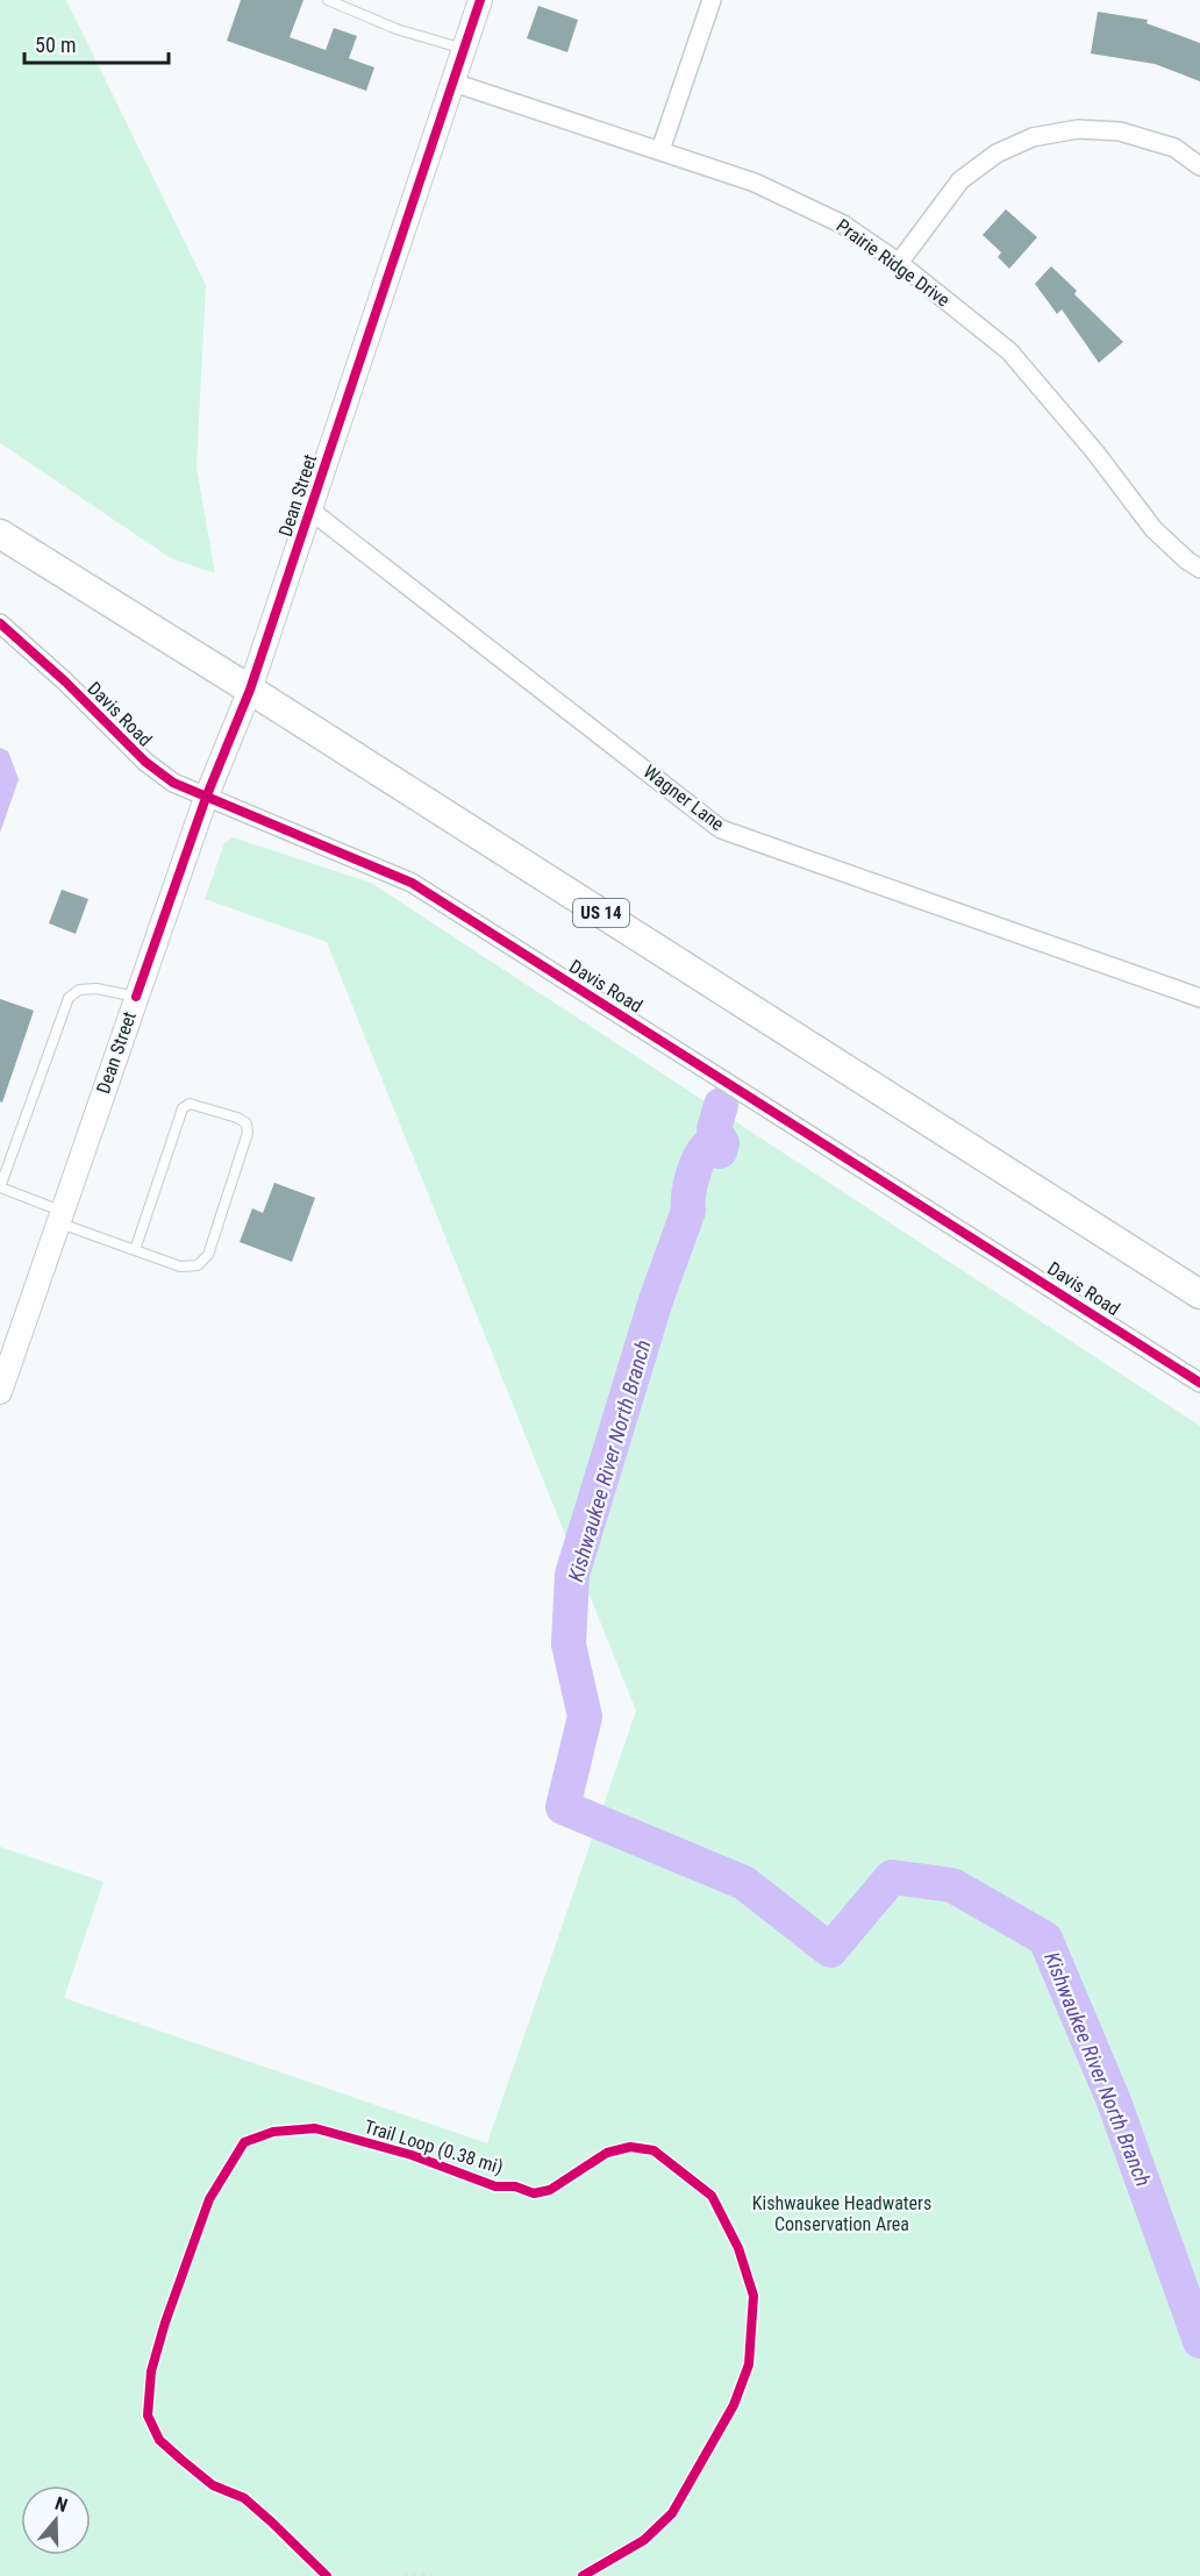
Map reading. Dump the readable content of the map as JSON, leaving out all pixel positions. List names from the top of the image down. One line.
{"streets":{"main road":["US 14"],"street":["Prairie Ridge Drive","Dean Street","Davis Road","Wagner Lane"],"cycle path":["Trail Loop (0.38 mi)"]},"crossings":[["Prairie Ridge Drive","Dean Street"],["Dean Street","Davis Road"],["Dean Street","Wagner Lane"],["Dean Street","US 14"]],"water":["Kishwaukee River North Branch"],"parks":["Kishwaukee Headwaters Conservation Area"],"scale_bar":"50 m","north":"top"}
